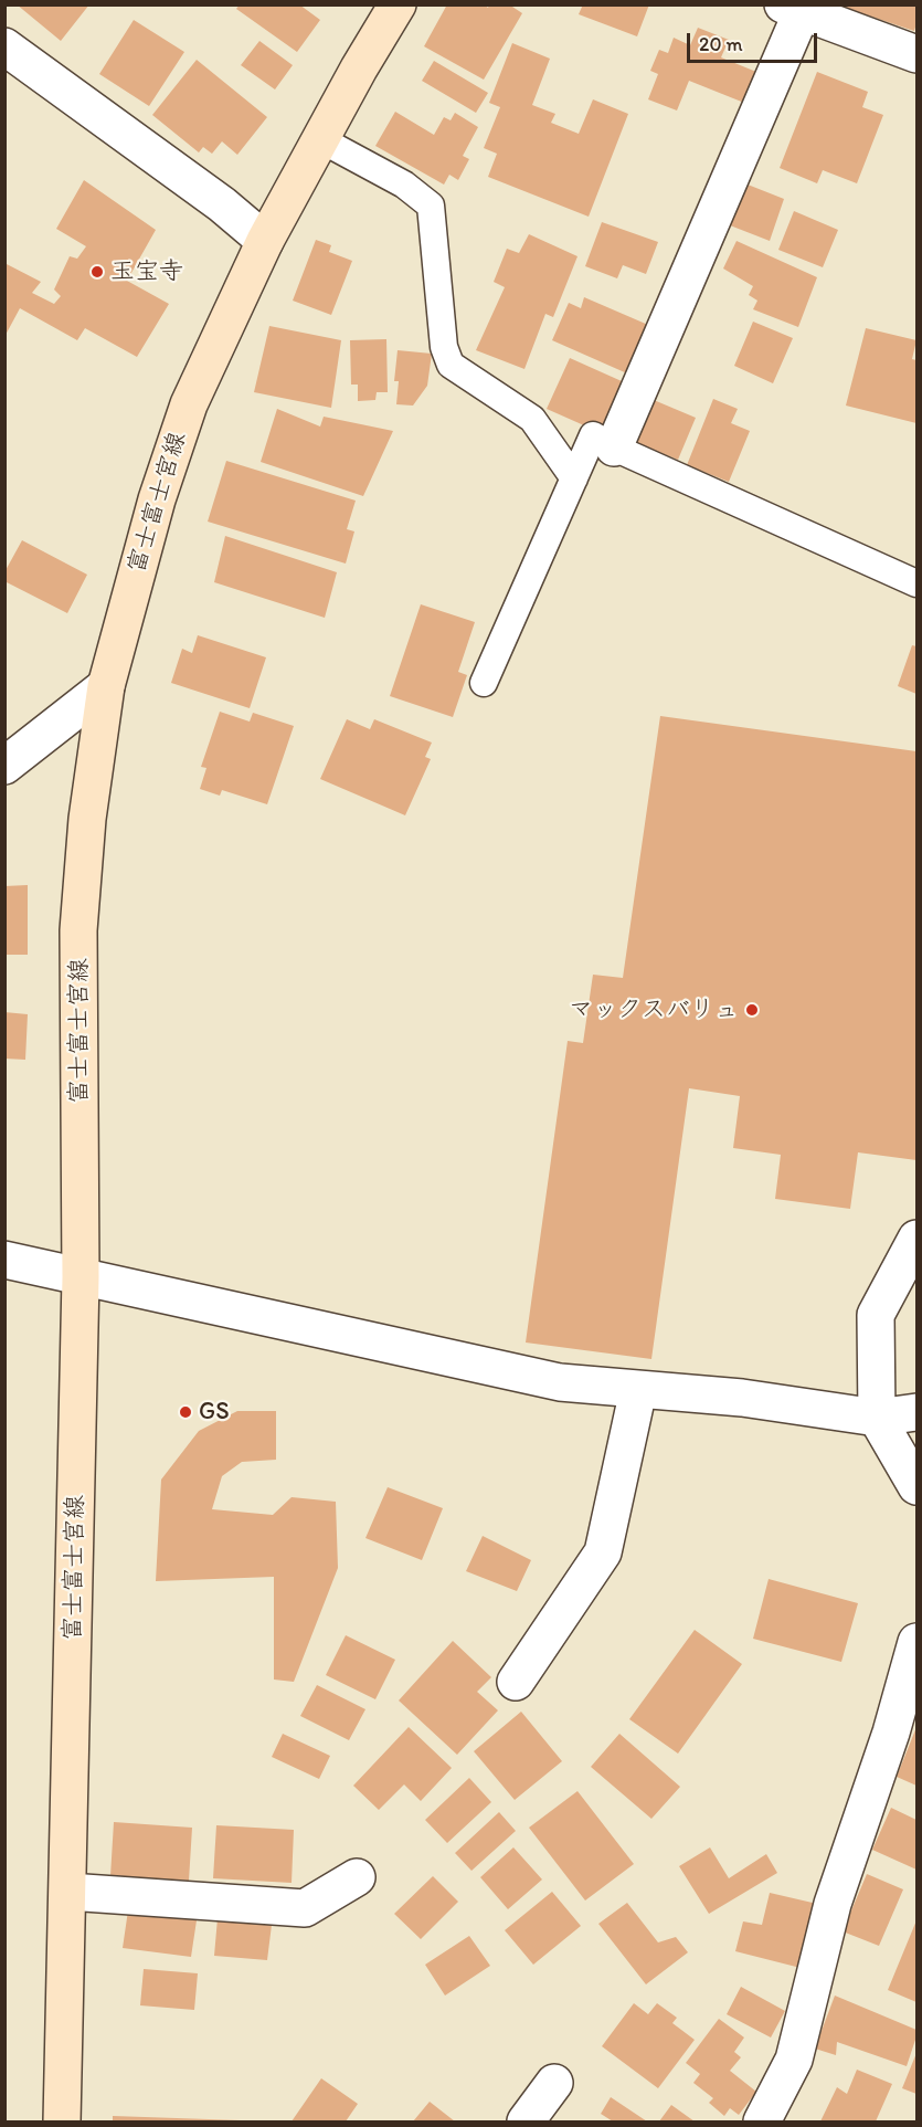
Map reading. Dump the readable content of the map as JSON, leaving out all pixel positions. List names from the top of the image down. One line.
{"streets":{"main road":["富士富士宮線"]},"places":["玉宝寺","マックスバリュ","GS"],"scale_bar":"20 m"}
